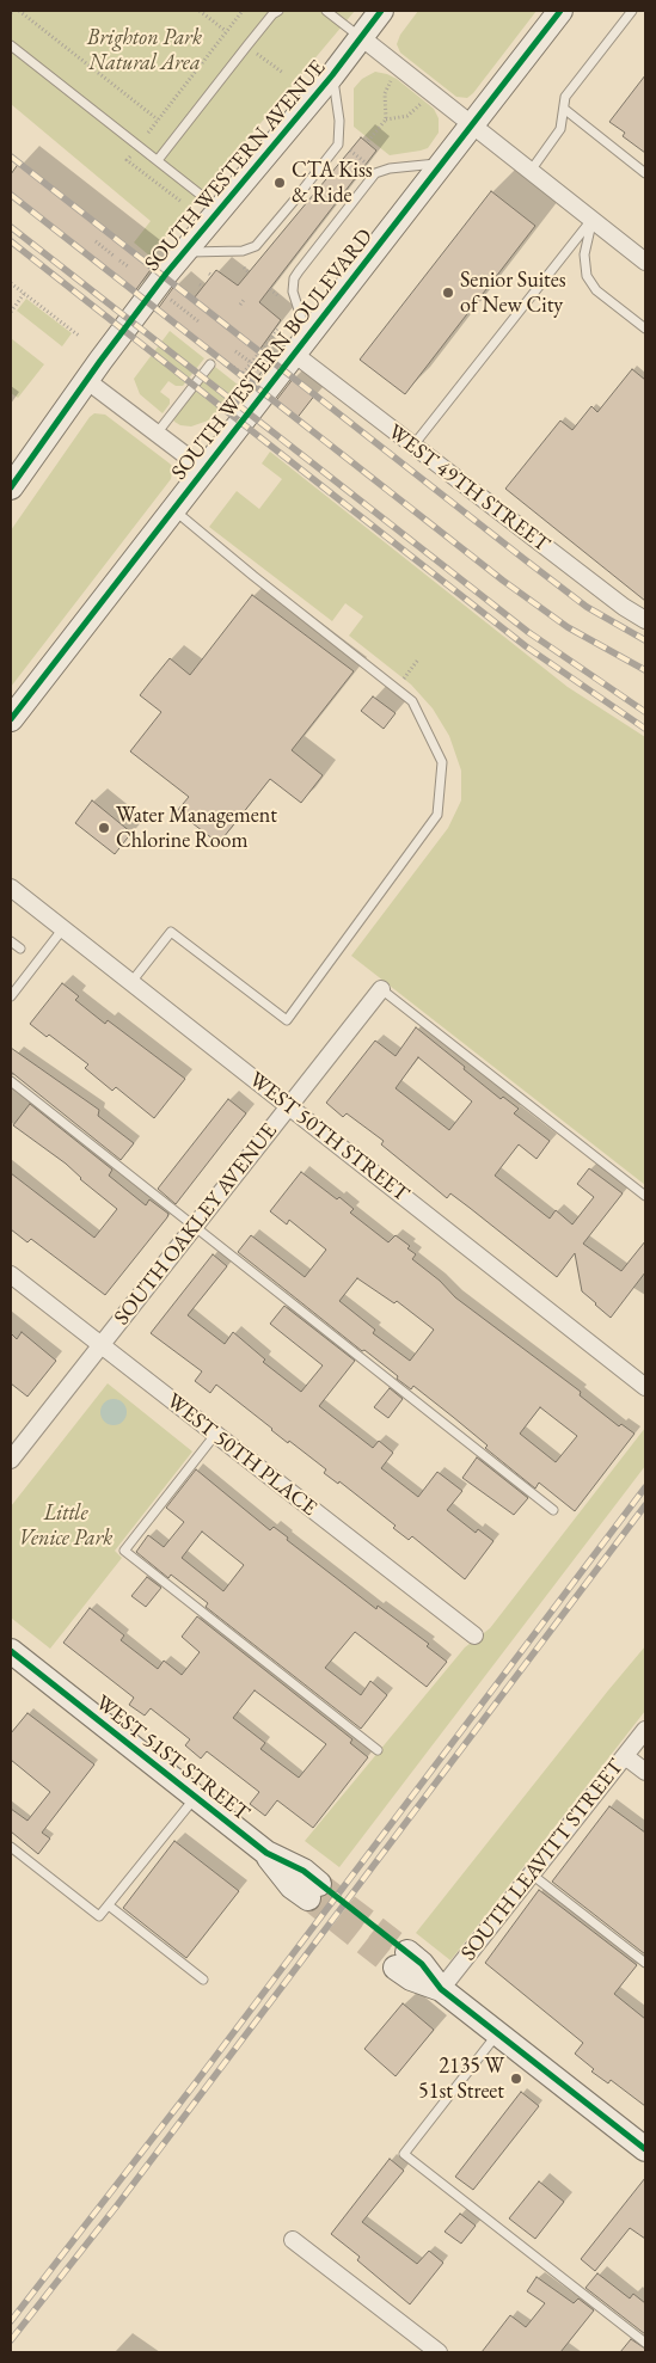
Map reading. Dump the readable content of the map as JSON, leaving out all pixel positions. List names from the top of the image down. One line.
{"streets":{"street":["SOUTH WESTERN AVENUE","SOUTH WESTERN BOULEVARD","WEST 49TH STREET","WEST 50TH STREET","SOUTH OAKLEY AVENUE","WEST 50TH PLACE","WEST 51ST STREET","SOUTH LEAVITT STREET"]},"crossings":[["SOUTH WESTERN BOULEVARD","WEST 49TH STREET"],["WEST 50TH STREET","SOUTH OAKLEY AVENUE"],["SOUTH OAKLEY AVENUE","WEST 50TH PLACE"]],"parks":["Brighton Park Natural Area","Little Venice Park"],"places":["CTA Kiss & Ride","Senior Suites of New City","Water Management Chlorine Room","2135 W 51st Street"]}
